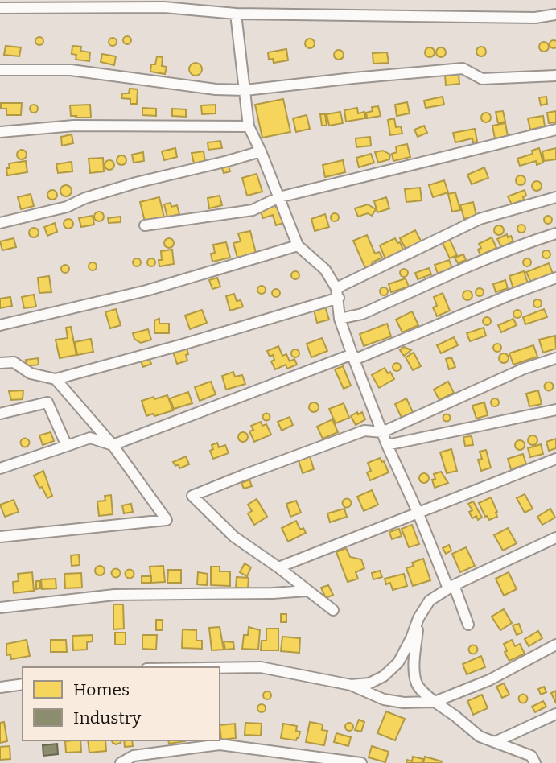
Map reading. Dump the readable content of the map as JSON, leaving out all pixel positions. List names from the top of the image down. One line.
{"legend":["Homes","Industry"]}
